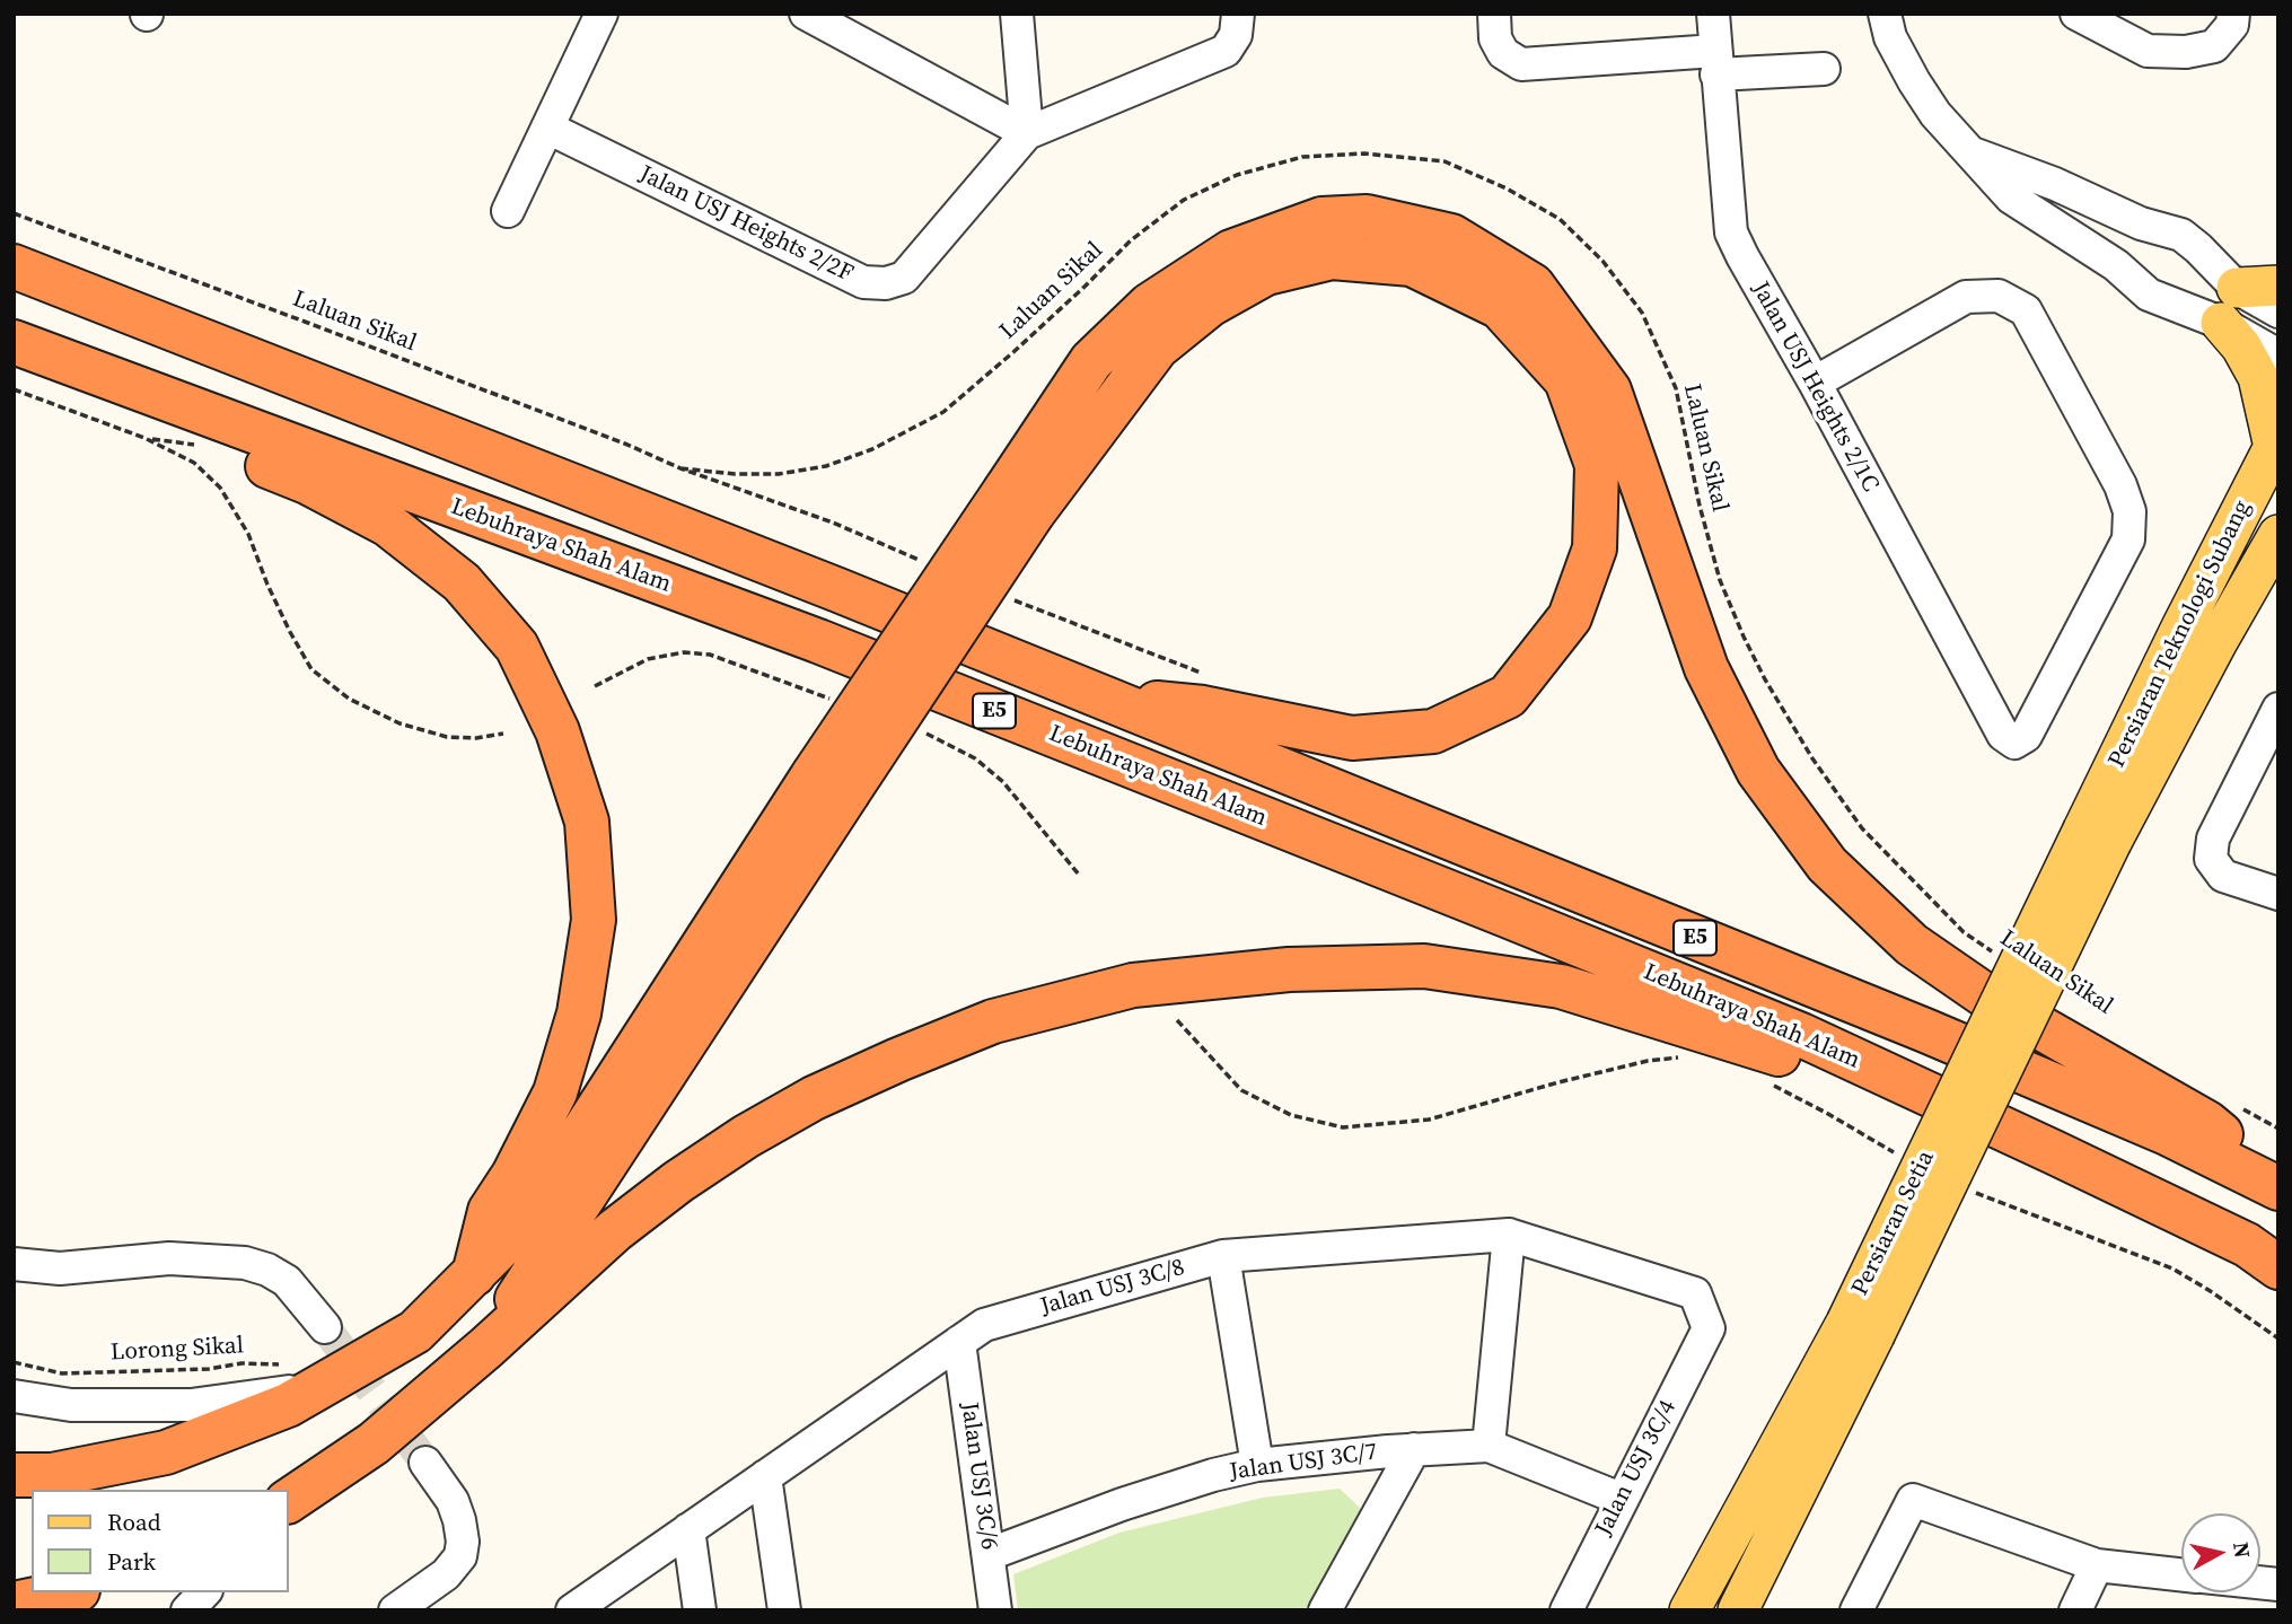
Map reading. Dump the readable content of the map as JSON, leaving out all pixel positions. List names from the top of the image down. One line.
{"streets":{"highway":["Lebuhraya Shah Alam","E5"],"main road":["Persiaran Teknologi Subang","Persiaran Setia"],"street":["Jalan USJ Heights 2/2F","Jalan USJ Heights 2/1C","Jalan USJ 3C/8","Jalan USJ 3C/7","Jalan USJ 3C/4","Jalan USJ 3C/6"],"path":["Laluan Sikal","Lorong Sikal"]},"crossings":[["Persiaran Teknologi Subang","Persiaran Setia"],["Jalan USJ 3C/8","Jalan USJ 3C/4"],["Jalan USJ 3C/8","Jalan USJ 3C/6"],["Jalan USJ 3C/7","Jalan USJ 3C/4"],["Jalan USJ 3C/7","Jalan USJ 3C/6"]],"legend":["Road","Park"],"north":"right"}
